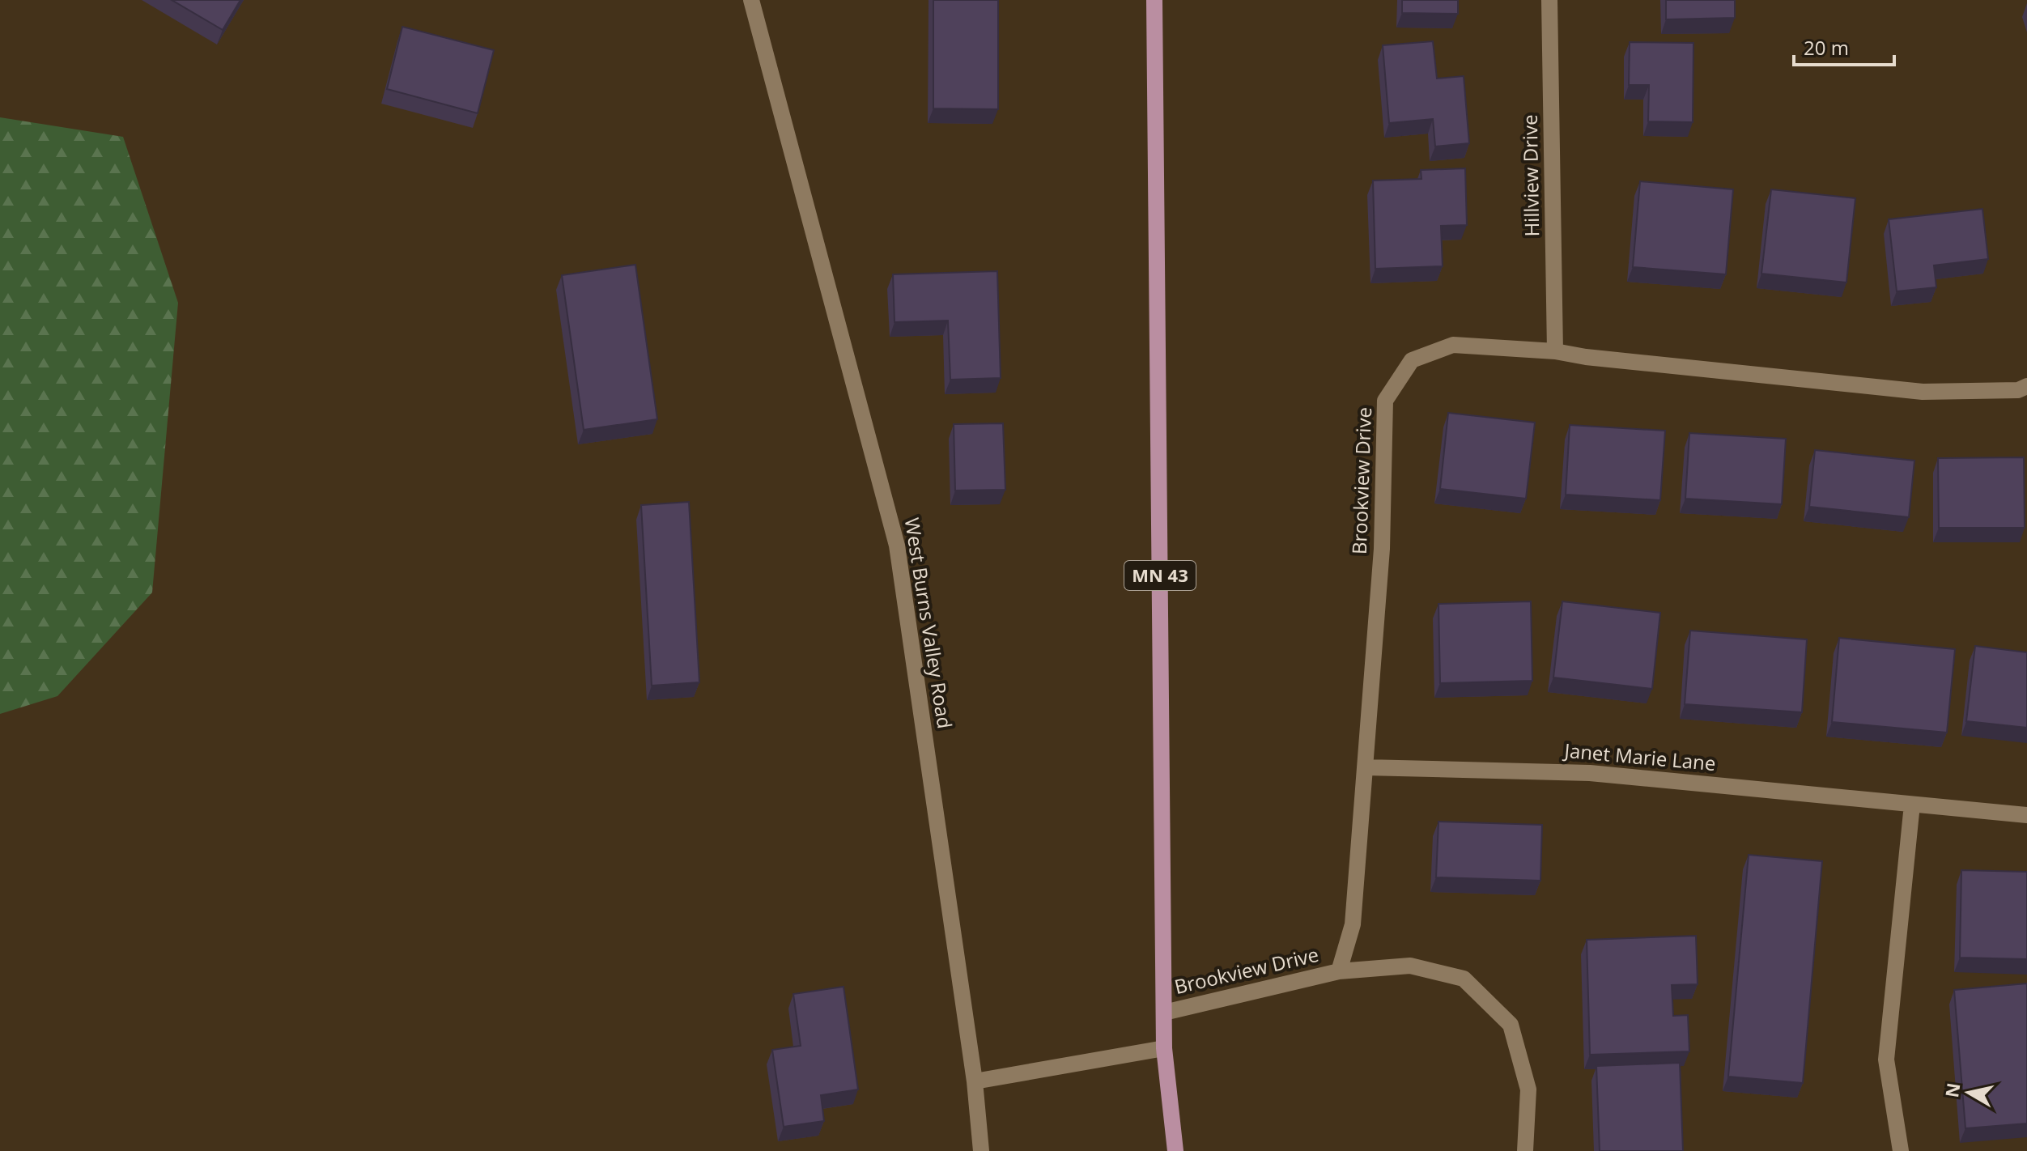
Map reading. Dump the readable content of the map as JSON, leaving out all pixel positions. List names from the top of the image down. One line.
{"streets":{"main road":["MN 43"],"street":["Hillview Drive","Brookview Drive","West Burns Valley Road","Janet Marie Lane"]},"crossings":[["Hillview Drive","Brookview Drive"],["Brookview Drive","MN 43"],["Brookview Drive","Janet Marie Lane"]],"scale_bar":"20 m","north":"left"}
